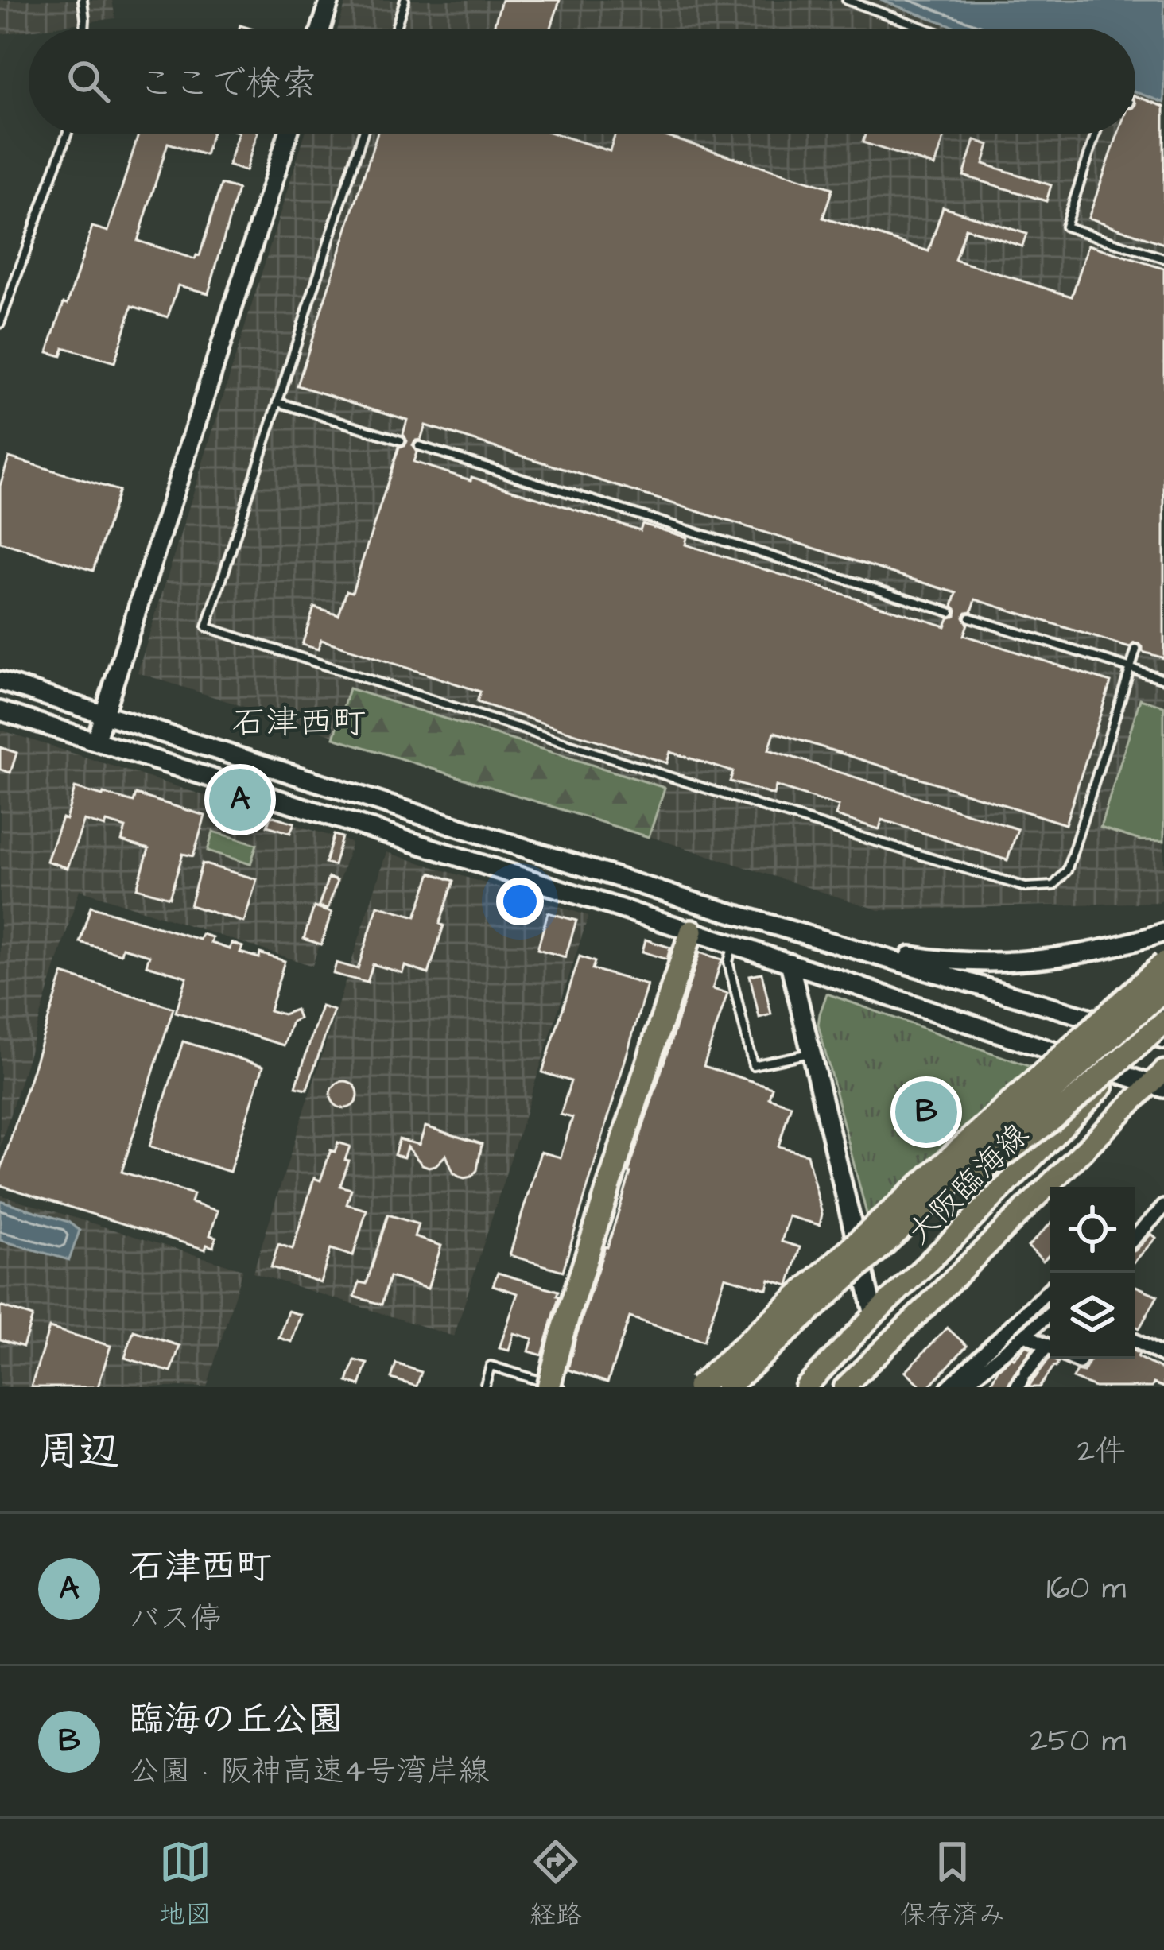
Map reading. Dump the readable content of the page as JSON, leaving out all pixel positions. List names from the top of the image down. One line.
{"streets":{"main road":["大阪臨海線"]},"districts":["石津西町"],"page":{"search":"ここで検索","pins":["A","B"],"heading":["周辺","2件"],"list":[{"mark":"A","name":"石津西町","note":"バス停","value":"160 m"},{"mark":"B","name":"臨海の丘公園","note":"公園 · 阪神高速4号湾岸線","value":"250 m"}],"nav":["地図","経路","保存済み"]}}
